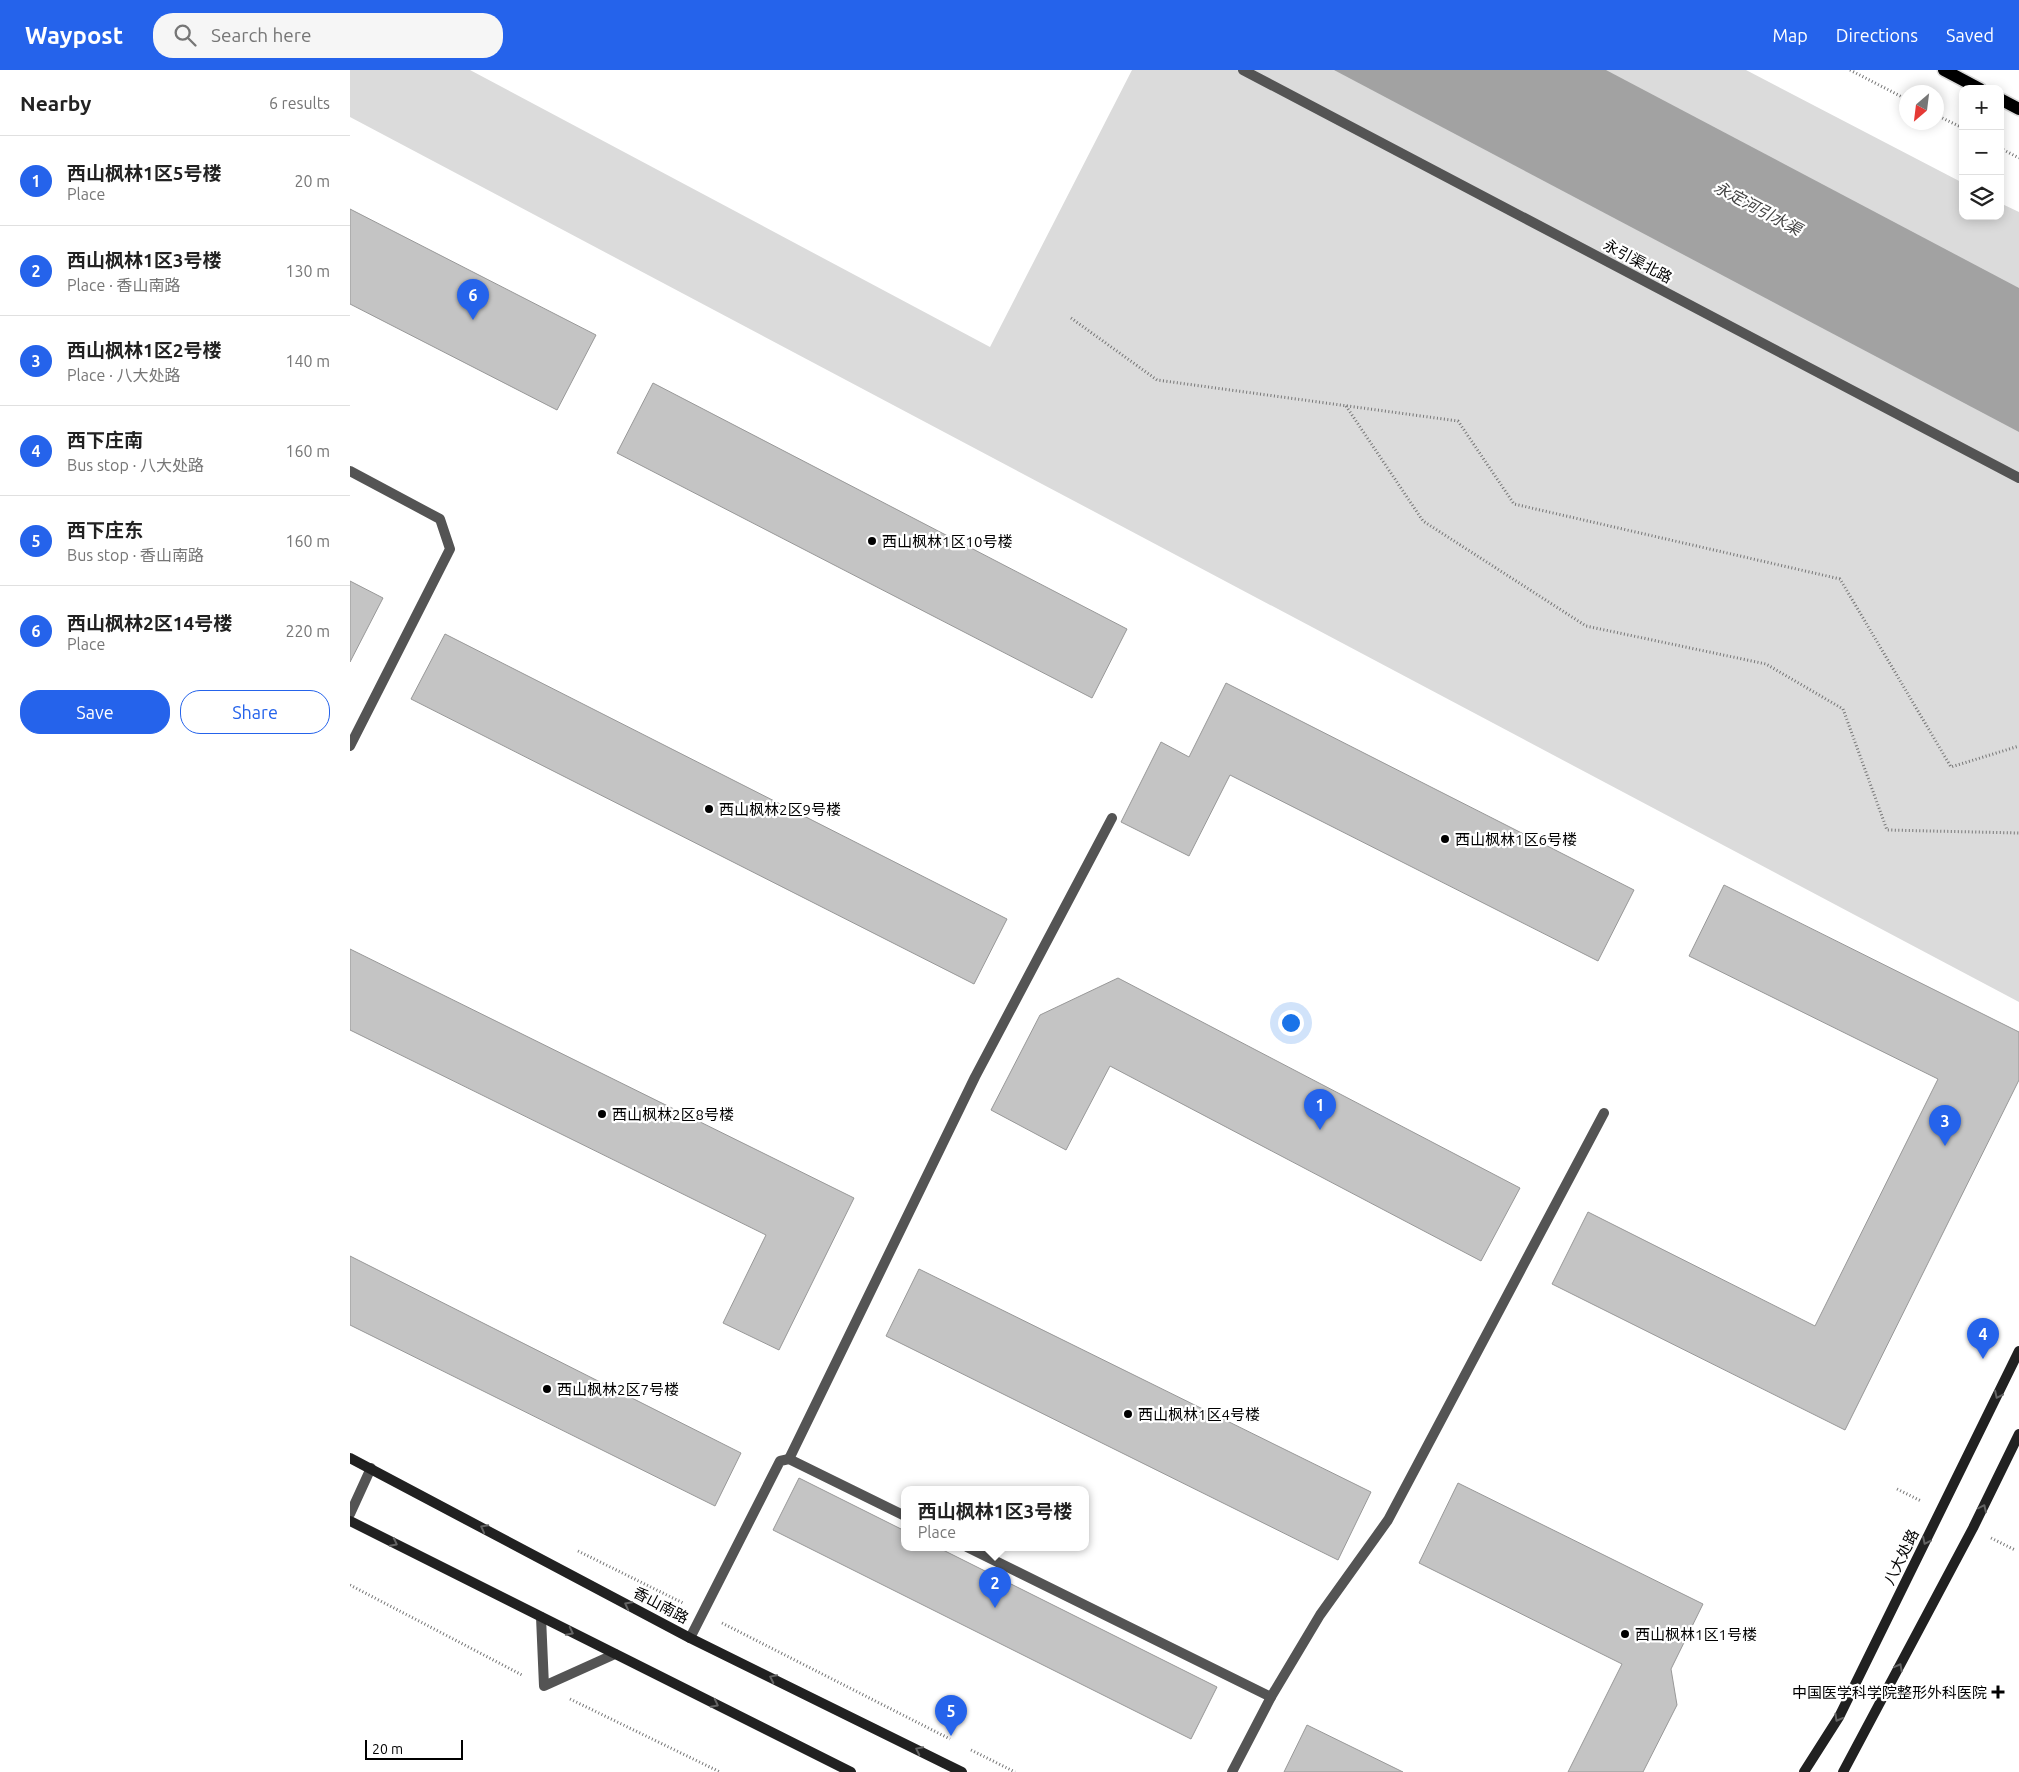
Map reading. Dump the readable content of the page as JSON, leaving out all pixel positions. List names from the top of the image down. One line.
{"streets":{"main road":["八大处路","香山南路"],"street":["永引渠北路"]},"water":["永定河引水渠"],"places":{"other":["西山枫林1区10号楼","西山枫林2区9号楼","西山枫林1区6号楼","西山枫林2区8号楼","西山枫林2区7号楼","西山枫林1区4号楼","西山枫林1区1号楼"],"health":["中国医学科学院整形外科医院"]},"scale_bar":"20 m","north":"bottom left","page":{"header":"Waypost","search":"Search here","nav":["Map","Directions","Saved"],"heading":["Nearby","6 results"],"map_buttons":["+","−"],"list":[{"mark":"1","name":"西山枫林1区5号楼","note":"Place","value":"20 m"},{"mark":"2","name":"西山枫林1区3号楼","note":"Place · 香山南路","value":"130 m"},{"mark":"3","name":"西山枫林1区2号楼","note":"Place · 八大处路","value":"140 m"},{"mark":"4","name":"西下庄南","note":"Bus stop · 八大处路","value":"160 m"},{"mark":"5","name":"西下庄东","note":"Bus stop · 香山南路","value":"160 m"},{"mark":"6","name":"西山枫林2区14号楼","note":"Place","value":"220 m"}],"pins":["6","1","3","4","2","5"],"buttons":["Save","Share"],"popup":["西山枫林1区3号楼","Place"],"scale":"20 m"}}
